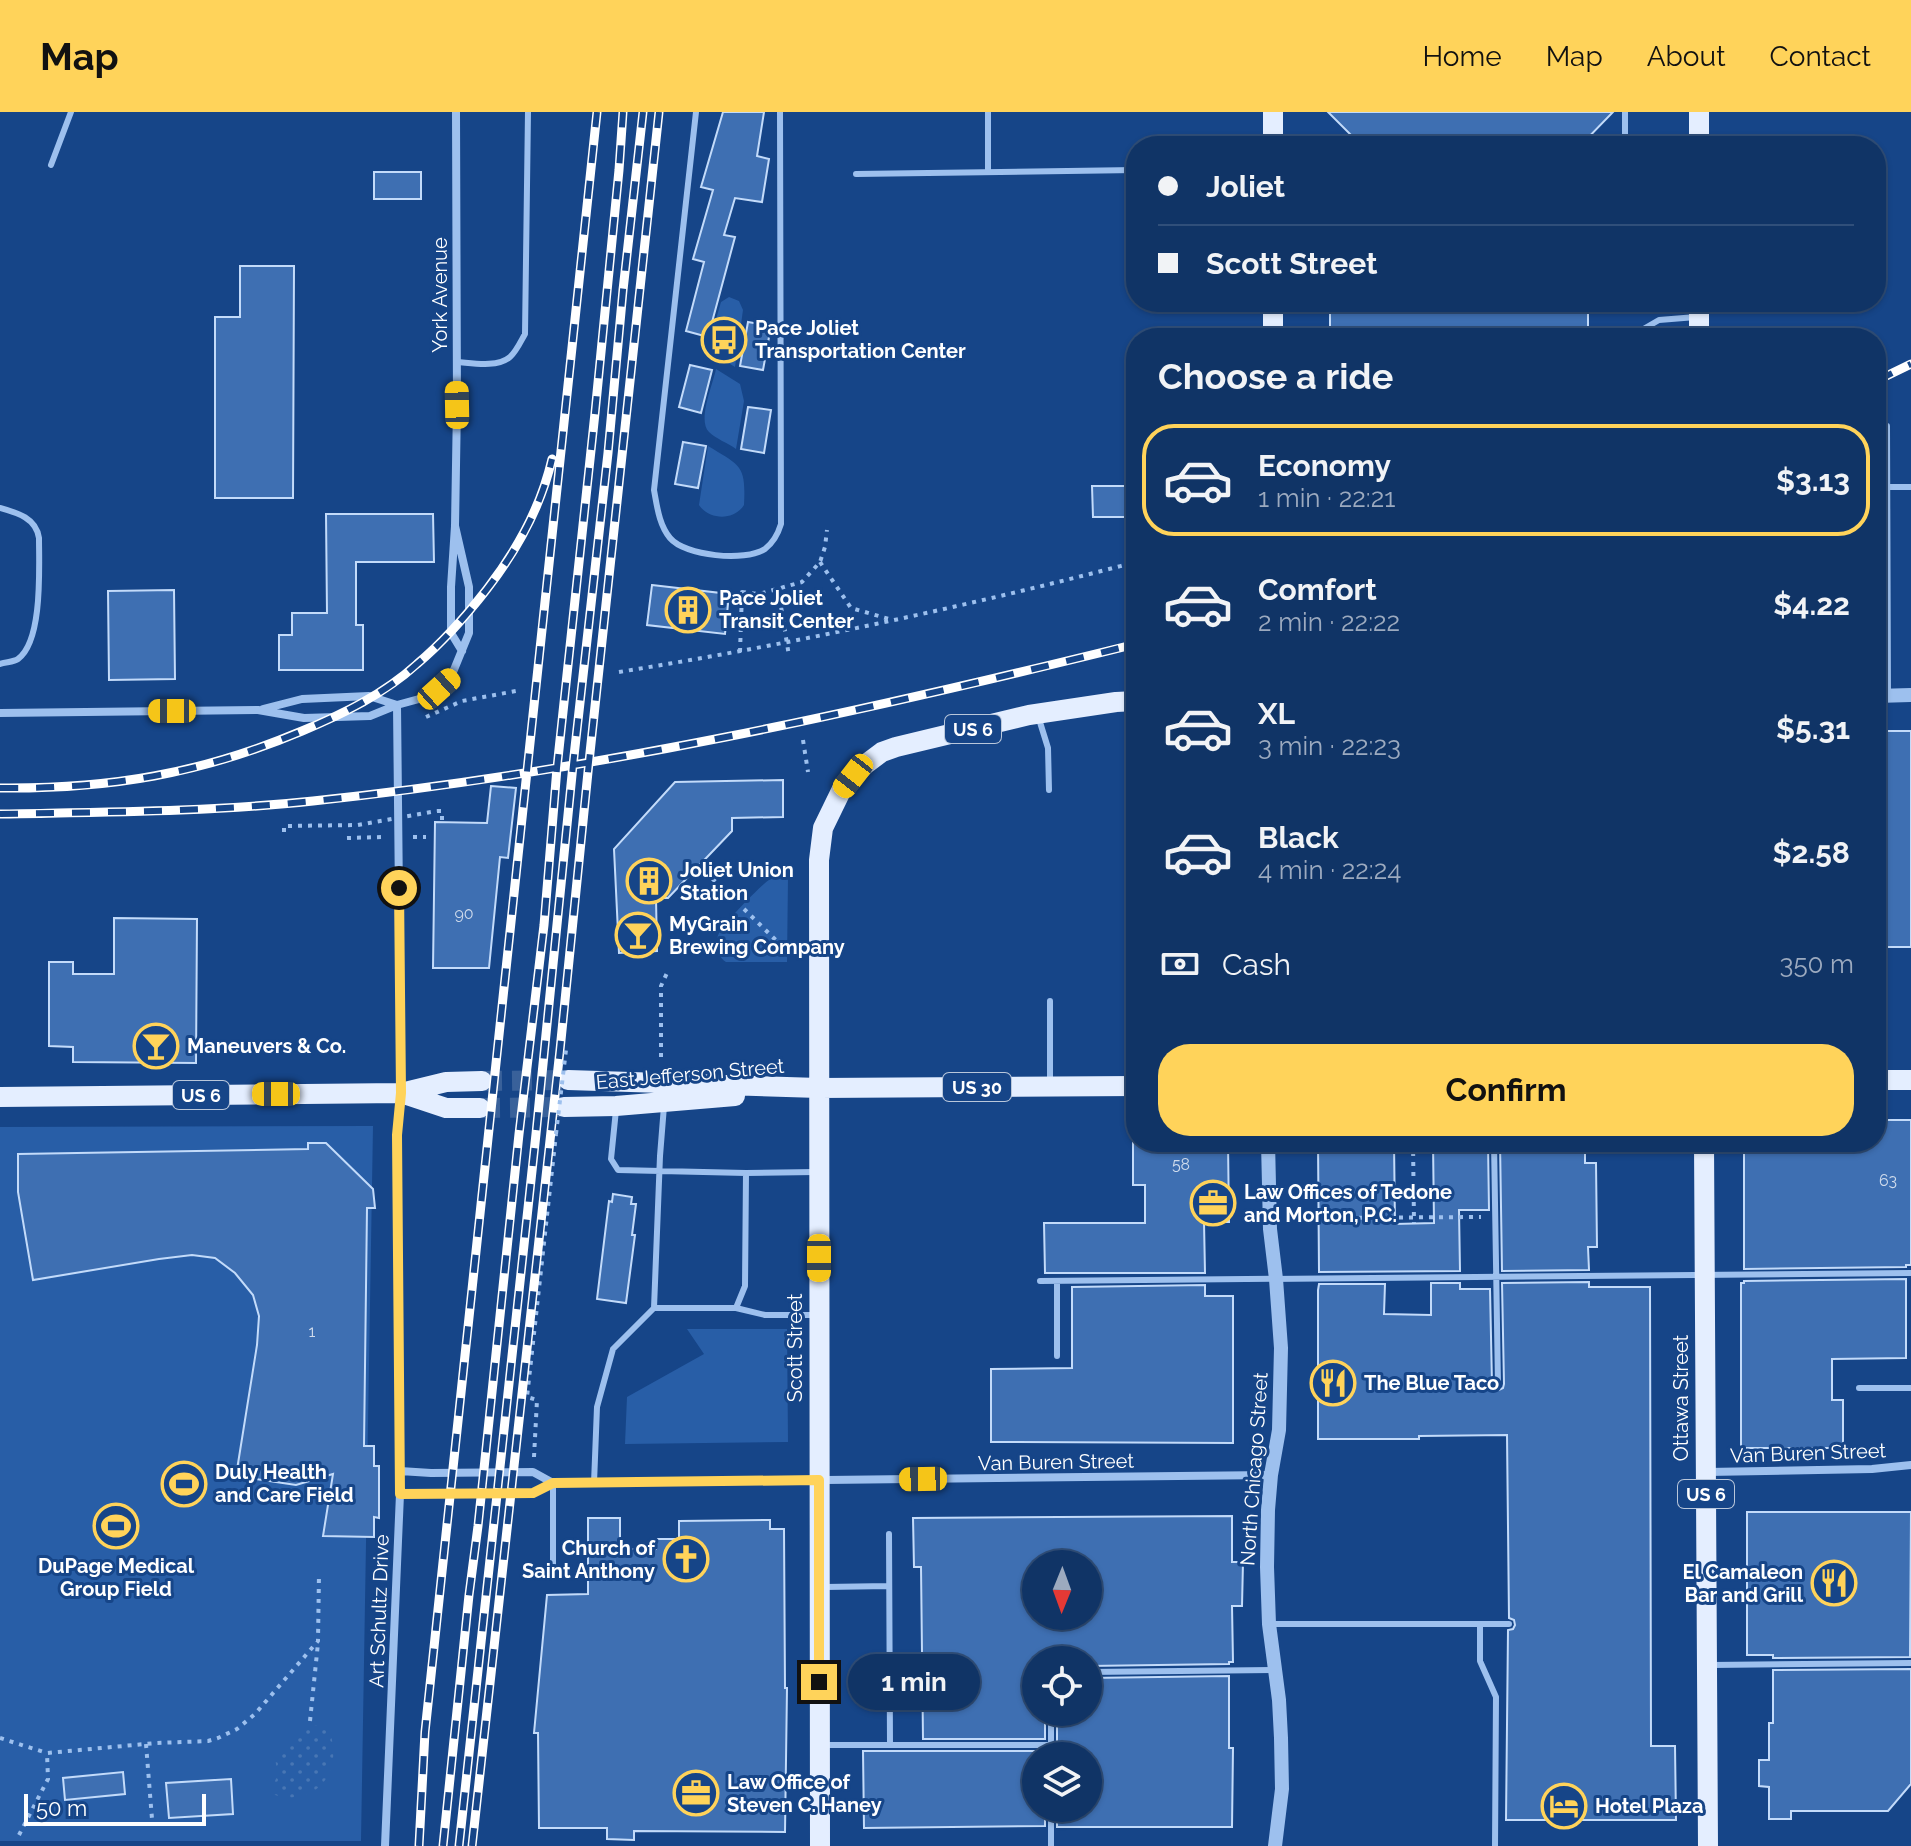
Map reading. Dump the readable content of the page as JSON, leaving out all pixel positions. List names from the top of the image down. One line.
{"streets":{"main road":["US 6","East Jefferson Street","US 30","Scott Street","Ottawa Street"],"street":["York Avenue","Van Buren Street","North Chicago Street","Art Schultz Drive"]},"crossings":[["York Avenue","Art Schultz Drive"],["US 6","Scott Street"],["US 6","Art Schultz Drive"],["East Jefferson Street","Scott Street"],["Scott Street","Van Buren Street"],["Ottawa Street","Van Buren Street"],["Van Buren Street","North Chicago Street"],["Van Buren Street","Art Schultz Drive"]],"places":{"bus stop":["Pace Joliet Transportation Center"],"building":["Pace Joliet Transit Center","Joliet Union Station"],"bar":["MyGrain Brewing Company","Maneuvers & Co."],"office":["Law Offices of Tedone and Morton, P.C.","Law Office of Steven C. Haney"],"restaurant":["The Blue Taco","El Camaleon Bar and Grill"],"sports":["Duly Health and Care Field","DuPage Medical Group Field"],"church":["Church of Saint Anthony"],"hotel":["Hotel Plaza"]},"house_numbers":["90","58","63","1"],"scale_bar":"50 m","north":"bottom","page":{"header":"Map","nav":["Home","Map","About","Contact"],"banner":["Joliet","Scott Street"],"heading":"Choose a ride","list":[{"name":"Economy","note":"1 min · 22:21","value":"$3.13"},{"name":"Comfort","note":"2 min · 22:22","value":"$4.22"},{"name":"XL","note":"3 min · 22:23","value":"$5.31"},{"name":"Black","note":"4 min · 22:24","value":"$2.58"}],"pay":["Cash","350 m"],"buttons":"Confirm","bubble":"1 min","scale":"50 m"}}
